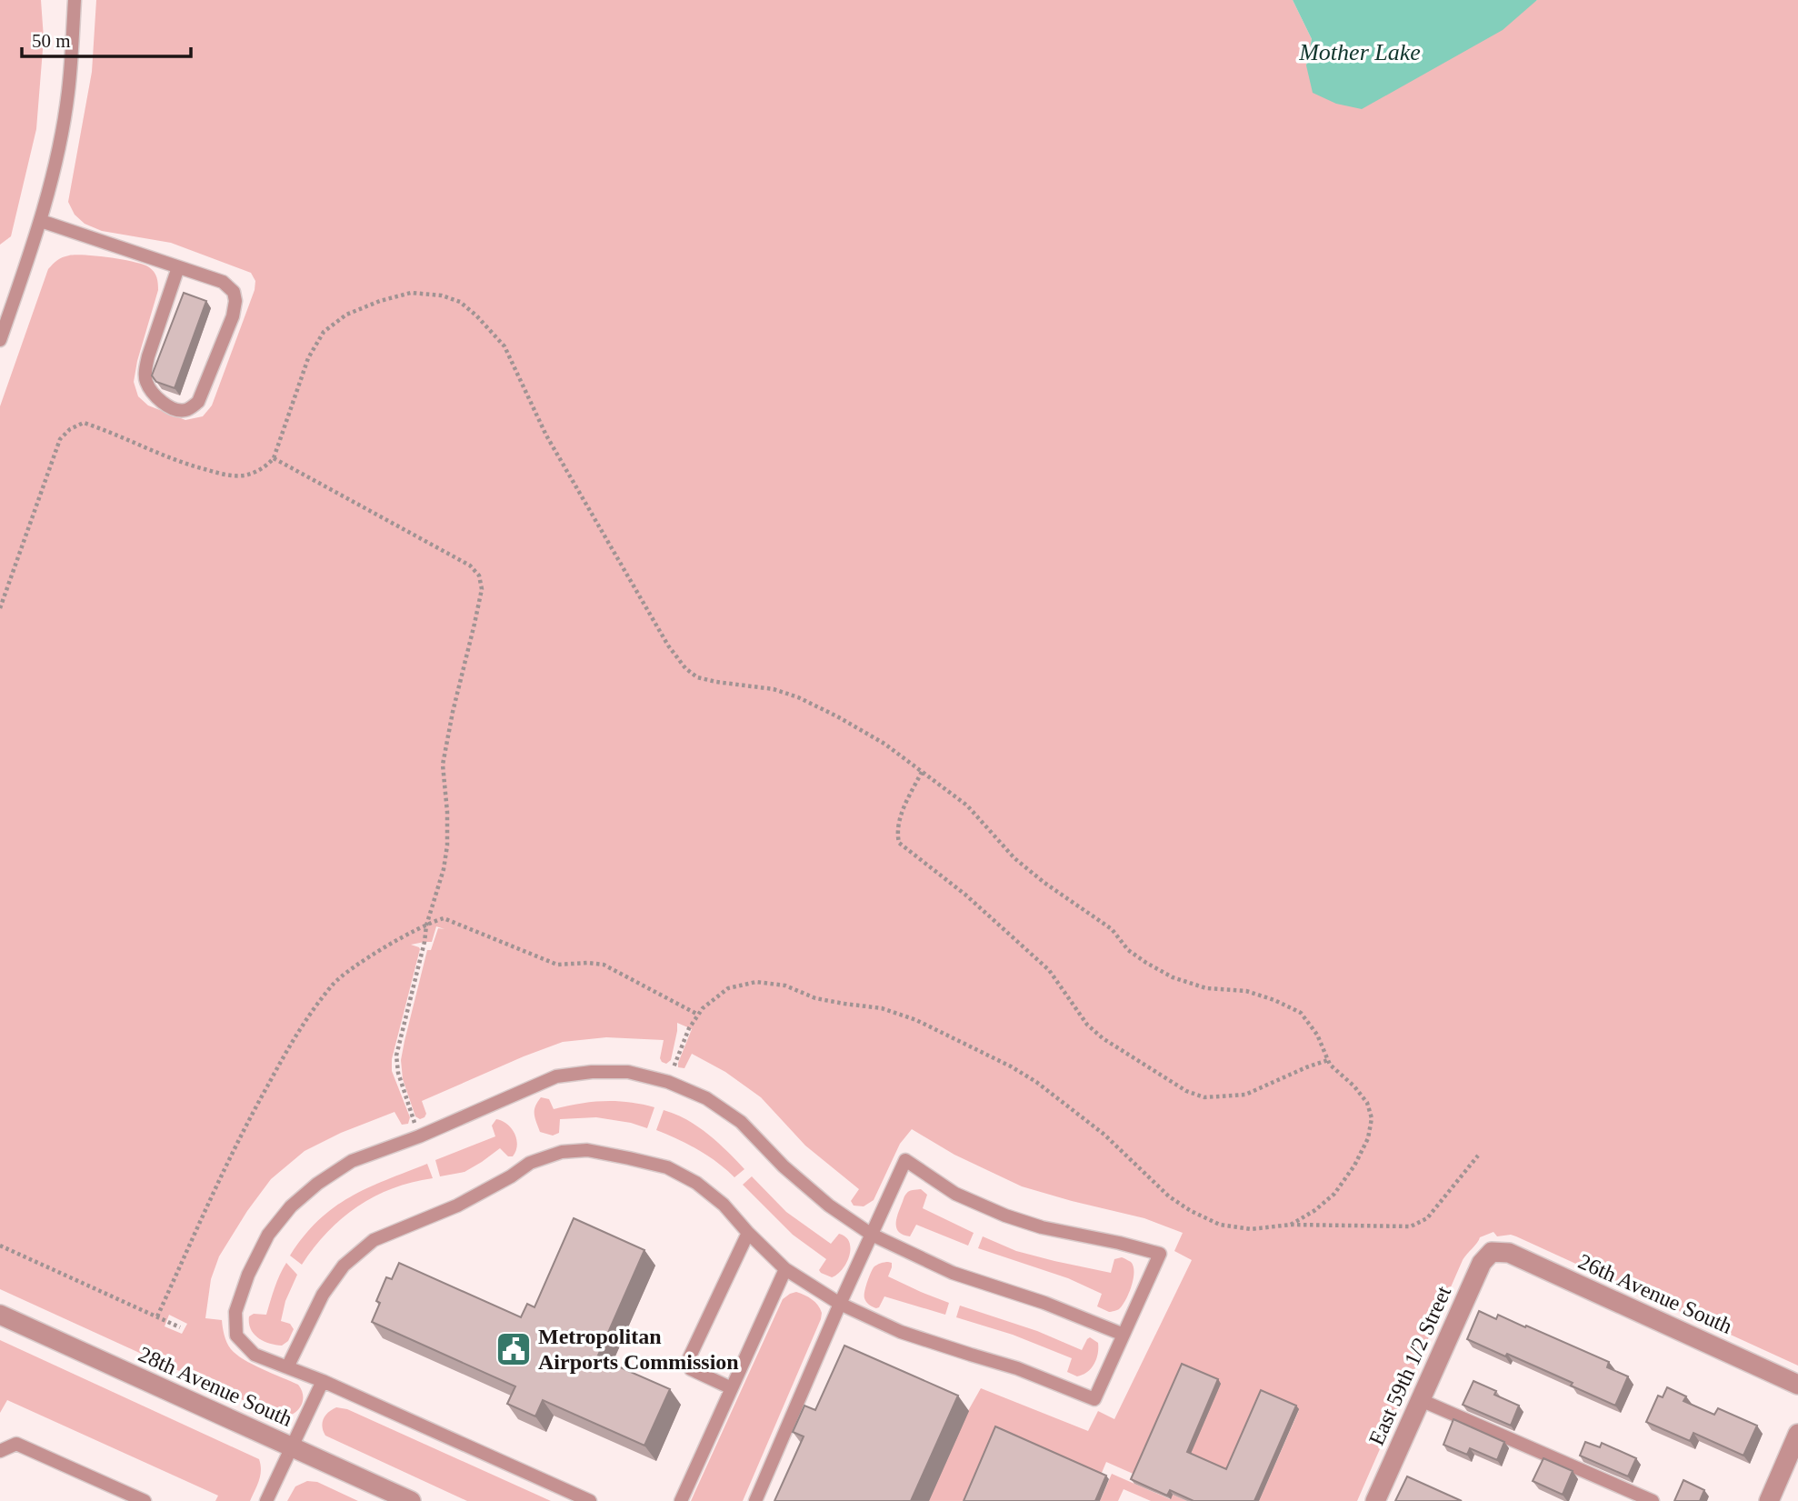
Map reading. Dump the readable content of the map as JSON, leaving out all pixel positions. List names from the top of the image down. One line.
{"streets":{"street":["26th Avenue South","East 59th 1/2 Street","28th Avenue South"]},"crossings":[["26th Avenue South","East 59th 1/2 Street"]],"water":["Mother Lake"],"places":{"public building":["Metropolitan Airports Commission"]},"scale_bar":"50 m"}
